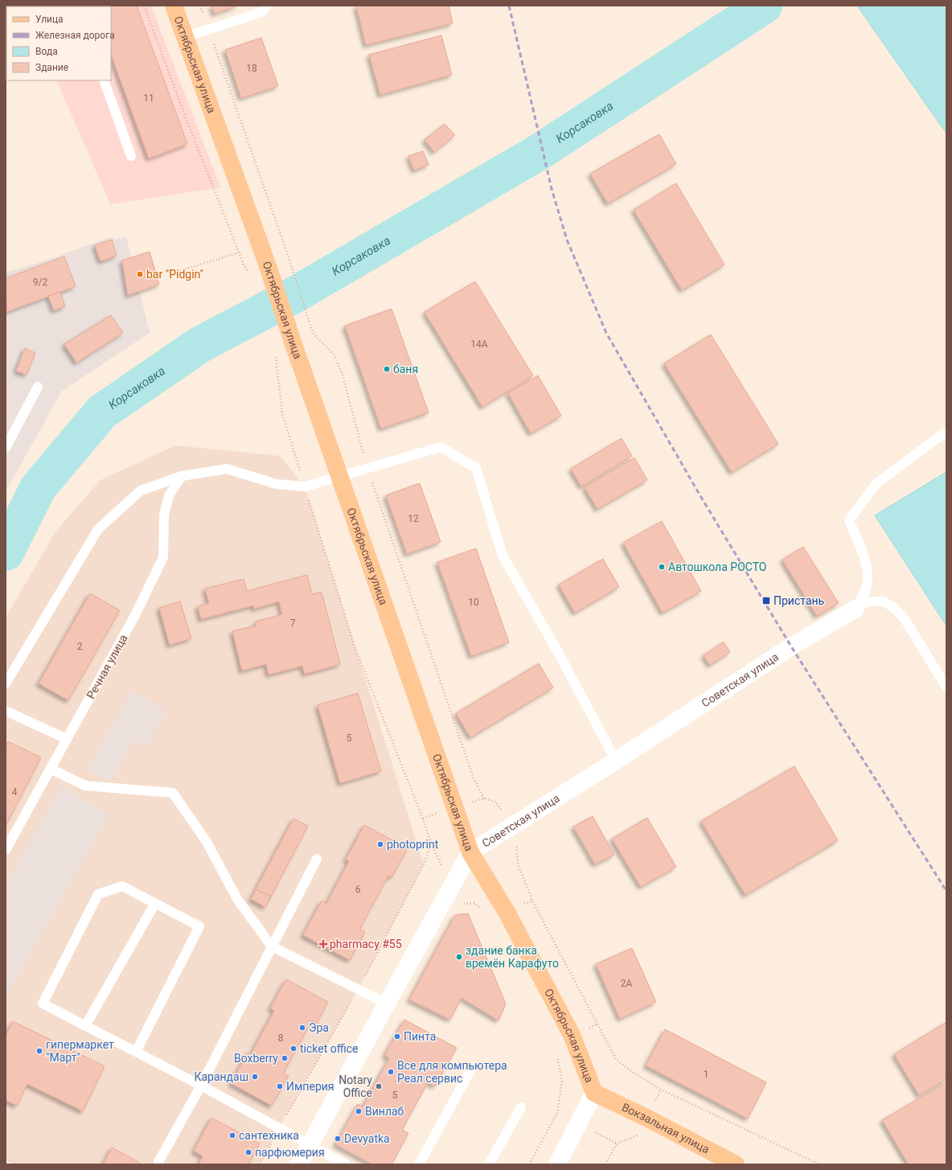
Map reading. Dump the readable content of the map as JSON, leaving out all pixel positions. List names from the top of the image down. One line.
{"streets":{"main road":["Октябрьская улица","Вокзальная улица"],"street":["Советская улица"],"lane":["Речная улица"]},"crossings":[["Октябрьская улица","Советская улица"],["Октябрьская улица","Вокзальная улица"]],"water":["Корсаковка"],"places":{"other":["bar \"Pidgin\"","баня","Автошкола РОСТО","photoprint","здание банка времён Карафуто","Эра","Пинта","ticket office","гипермаркет \"Март\"","Boxberry","Все для компьютера Реал сервис","Карандаш","Империя","Notary Office","Винлаб","сантехника","Devyatka","парфюмерия"],"transit":["Пристань"],"health":["pharmacy #55"]},"house_numbers":["18","11","9/2","14А","12","10","7","2","5","4","6","2А","8","1","5"],"legend":["Улица","Железная дорога","Вода","Здание"]}
